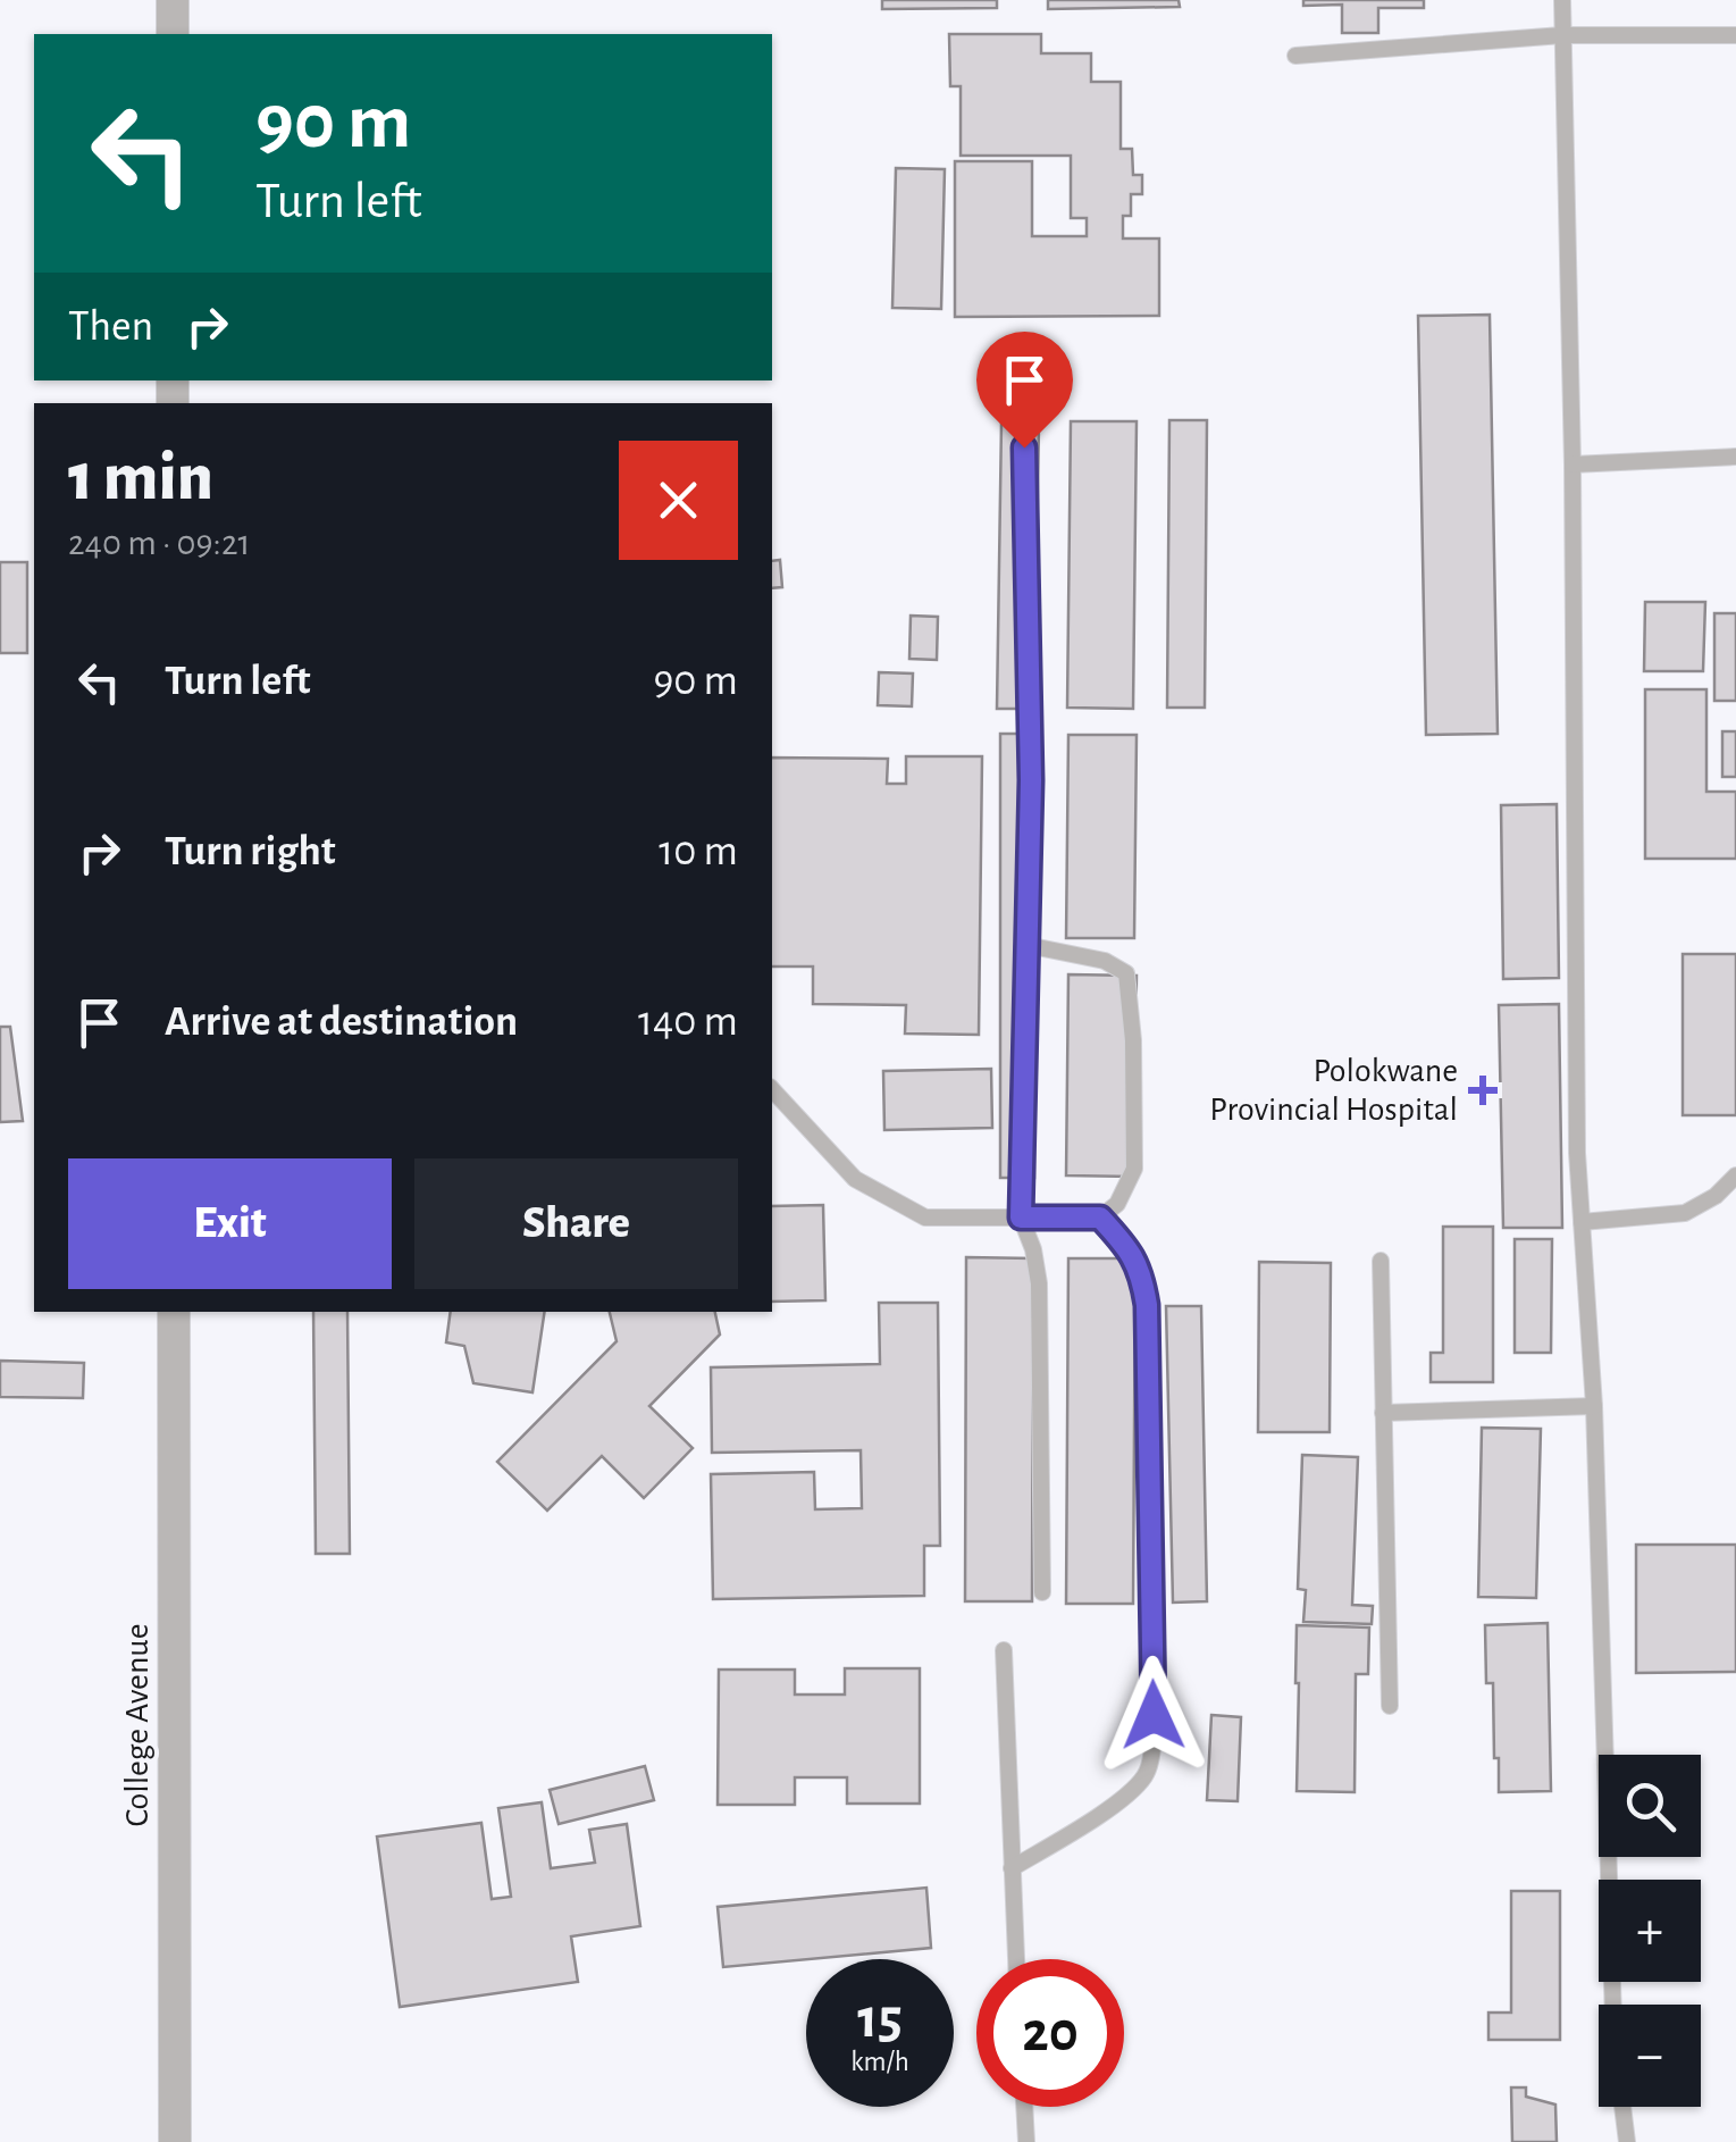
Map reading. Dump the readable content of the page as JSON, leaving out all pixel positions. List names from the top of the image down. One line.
{"streets":{"street":["College Avenue"]},"places":{"health":["Polokwane Provincial Hospital"]},"page":{"turn":["90 m","Turn left"],"then":"Then","heading":["1 min","240 m · 09:21"],"list":[{"name":"Turn left","value":"90 m"},{"name":"Turn right","value":"10 m"},{"name":"Arrive at destination","value":"140 m"}],"buttons":["Exit","Share"],"map_buttons":["+","−"],"speed":"15 km/h","limit":"20"}}
